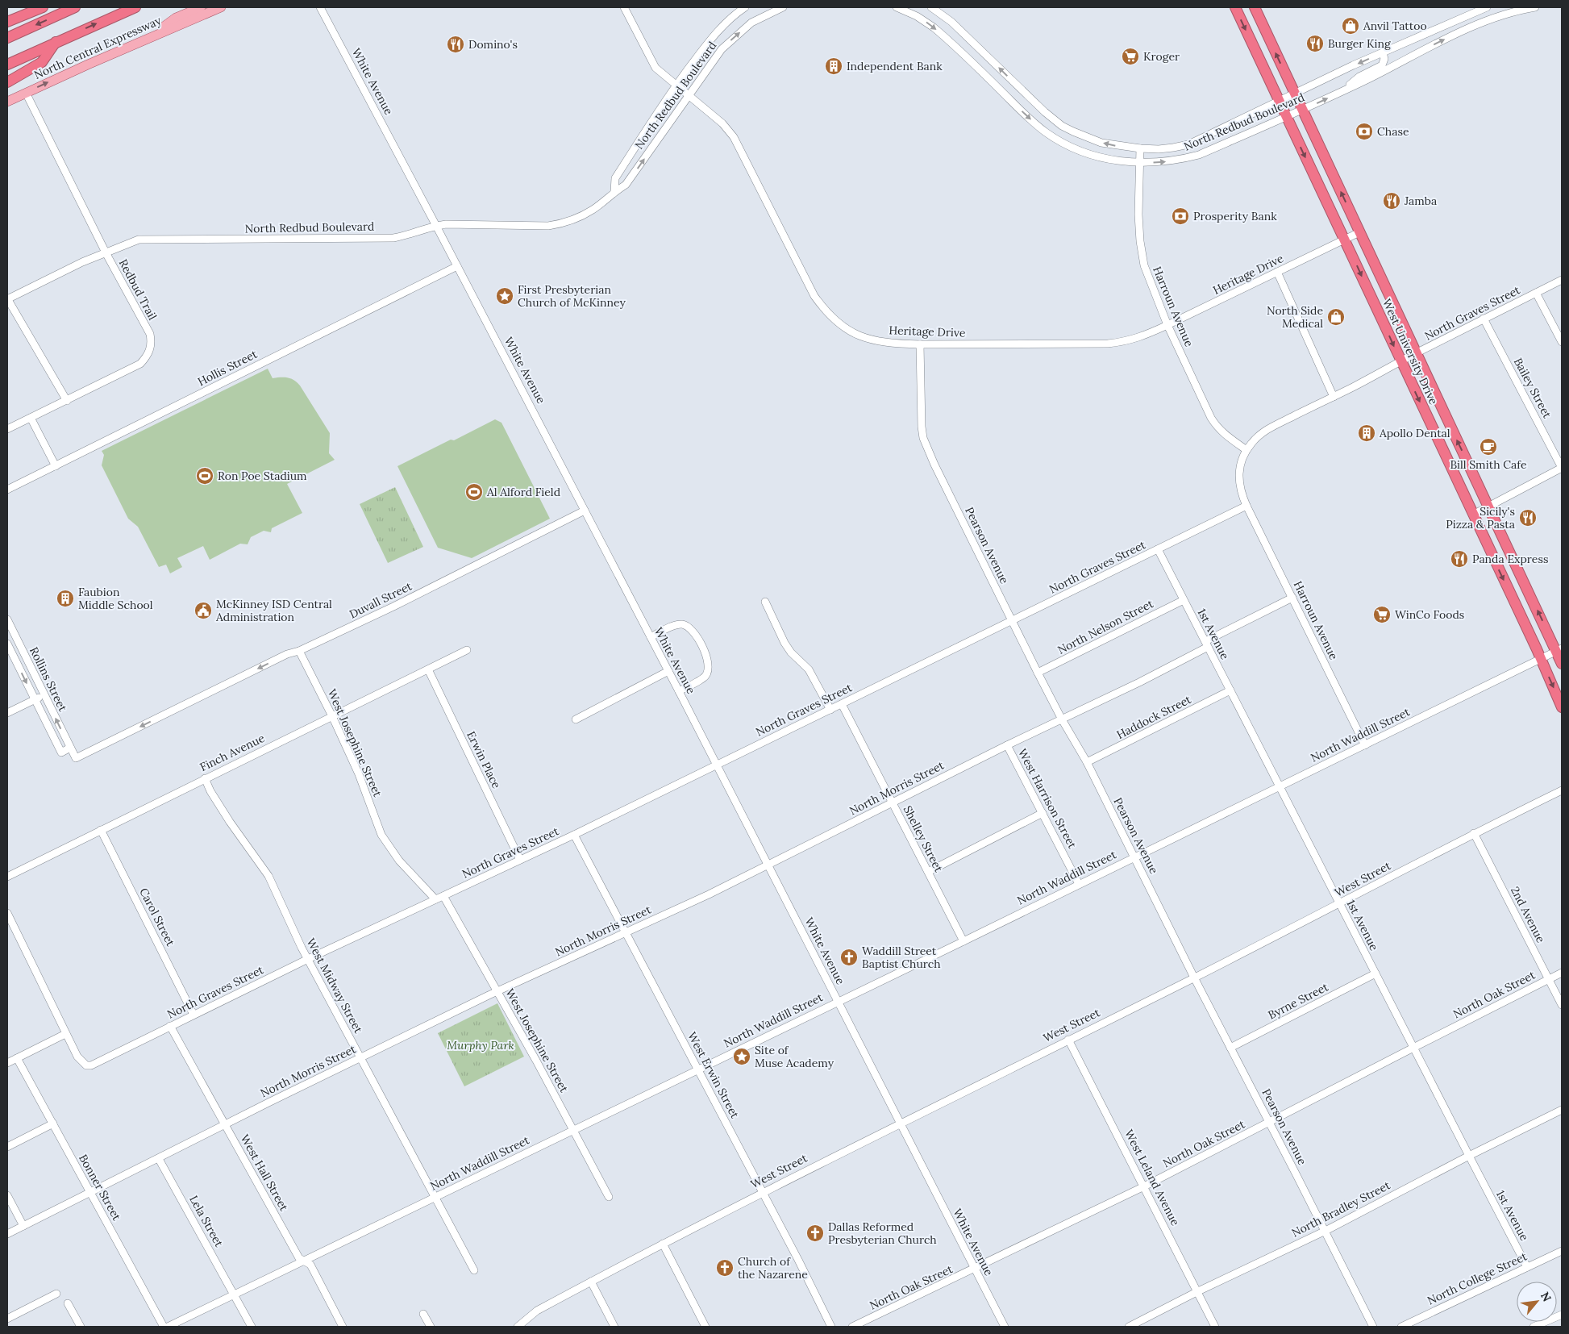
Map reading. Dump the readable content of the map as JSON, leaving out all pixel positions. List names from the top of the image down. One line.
{"streets":{"highway":["West University Drive"],"main road":["North Central Expressway"],"street":["White Avenue","North Redbud Boulevard","Heritage Drive","Redbud Trail","Harroun Avenue","North Graves Street","Hollis Street","Bailey Street","Pearson Avenue","Duvall Street","North Nelson Street","1st Avenue","Rollins Street","Haddock Street","North Waddill Street","West Josephine Street","Finch Avenue","Erwin Place","North Morris Street","West Harrison Street","Shelley Street","West Street","2nd Avenue","Carol Street","West Midway Street","North Oak Street","Byrne Street","West Erwin Street","West Hall Street","West Leland Avenue","Bonner Street","North Bradley Street","Lela Street","North College Street"]},"crossings":[["North Central Expressway","Redbud Trail"],["White Avenue","North Redbud Boulevard"],["White Avenue","North Graves Street"],["White Avenue","Hollis Street"],["White Avenue","Duvall Street"],["White Avenue","North Waddill Street"],["White Avenue","North Morris Street"],["White Avenue","West Street"],["White Avenue","North Oak Street"],["North Redbud Boulevard","Heritage Drive"],["North Redbud Boulevard","Redbud Trail"],["North Redbud Boulevard","Harroun Avenue"],["North Redbud Boulevard","West University Drive"],["Heritage Drive","Harroun Avenue"],["Heritage Drive","West University Drive"],["Heritage Drive","Pearson Avenue"],["Harroun Avenue","North Graves Street"],["Harroun Avenue","North Waddill Street"],["Harroun Avenue","North Morris Street"],["North Graves Street","West University Drive"],["North Graves Street","Bailey Street"],["North Graves Street","Pearson Avenue"],["North Graves Street","1st Avenue"],["North Graves Street","West Josephine Street"],["North Graves Street","Erwin Place"],["North Graves Street","Shelley Street"],["North Graves Street","Carol Street"],["North Graves Street","West Midway Street"],["North Graves Street","West Erwin Street"],["North Graves Street","West Hall Street"],["West University Drive","North Waddill Street"],["Pearson Avenue","North Nelson Street"],["Pearson Avenue","Haddock Street"],["Pearson Avenue","North Waddill Street"],["Pearson Avenue","North Morris Street"],["Pearson Avenue","West Street"],["Pearson Avenue","North Oak Street"],["Pearson Avenue","Byrne Street"],["Pearson Avenue","North Bradley Street"],["Duvall Street","Rollins Street"],["Duvall Street","West Josephine Street"],["North Nelson Street","1st Avenue"],["1st Avenue","Haddock Street"],["1st Avenue","North Waddill Street"],["1st Avenue","North Morris Street"],["1st Avenue","West Street"],["1st Avenue","North Oak Street"],["1st Avenue","Byrne Street"],["1st Avenue","North Bradley Street"],["1st Avenue","North College Street"],["North Waddill Street","West Josephine Street"],["North Waddill Street","West Harrison Street"],["North Waddill Street","Shelley Street"],["North Waddill Street","West Midway Street"],["North Waddill Street","West Erwin Street"],["North Waddill Street","West Hall Street"],["North Waddill Street","Lela Street"],["West Josephine Street","Finch Avenue"],["West Josephine Street","North Morris Street"],["Finch Avenue","Erwin Place"],["Finch Avenue","Carol Street"],["Finch Avenue","West Midway Street"],["North Morris Street","West Harrison Street"],["North Morris Street","Shelley Street"],["North Morris Street","West Midway Street"],["North Morris Street","West Erwin Street"],["North Morris Street","West Hall Street"],["North Morris Street","Bonner Street"],["North Morris Street","Lela Street"],["West Street","2nd Avenue"],["West Street","West Erwin Street"],["West Street","West Leland Avenue"],["2nd Avenue","North Oak Street"],["North Oak Street","West Leland Avenue"],["West Leland Avenue","North Bradley Street"]],"one_way":["North Central Expressway","Duvall Street"],"parks":["Murphy Park"],"places":{"shop":["Anvil Tattoo","North Side Medical"],"restaurant":["Burger King","Domino's","Jamba","Sicily's Pizza & Pasta","Panda Express"],"supermarket":["Kroger","WinCo Foods"],"building":["Independent Bank","Apollo Dental","Faubion Middle School"],"bank":["Chase","Prosperity Bank"],"place":["First Presbyterian Church of McKinney","Site of Muse Academy"],"cafe":["Bill Smith Cafe"],"sports":["Ron Poe Stadium","Al Alford Field"],"public building":["McKinney ISD Central Administration"],"church":["Waddill Street Baptist Church","Dallas Reformed Presbyterian Church","Church of the Nazarene"]},"north":"top right"}
